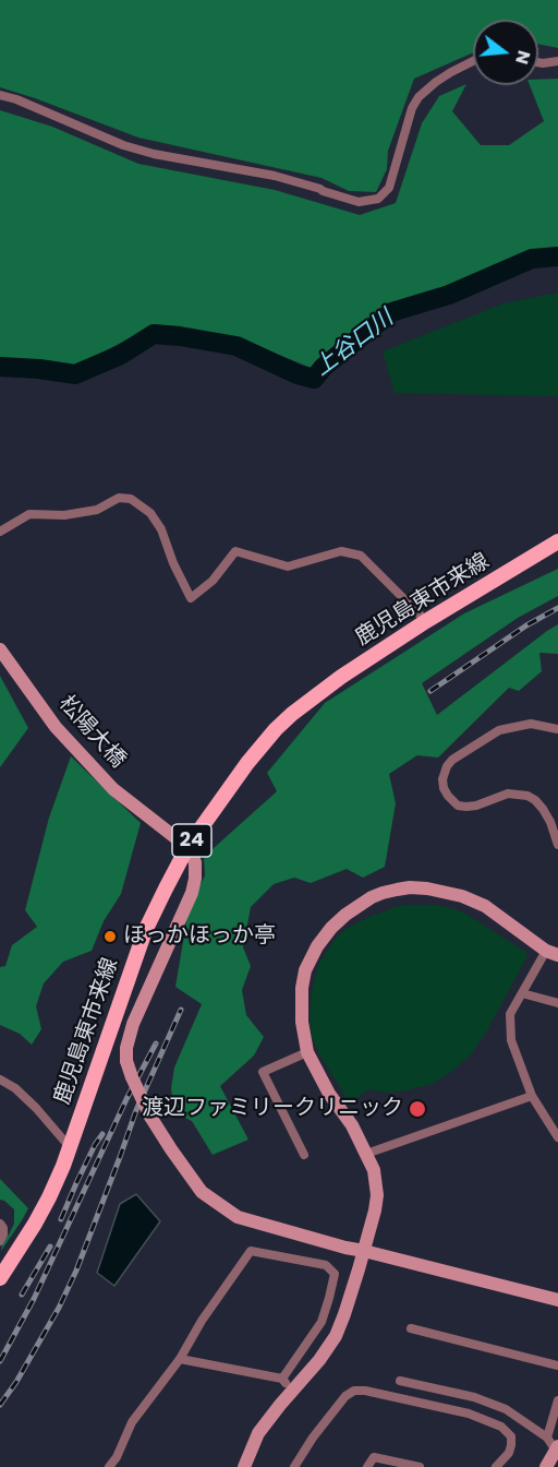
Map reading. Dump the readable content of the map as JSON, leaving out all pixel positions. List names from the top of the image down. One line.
{"streets":{"main road":["鹿児島東市来線","24"],"street":["松陽大橋"]},"crossings":[["鹿児島東市来線","松陽大橋"]],"water":["上谷口川"],"places":["ほっかほっか亭","渡辺ファミリークリニック"],"north":"right"}
